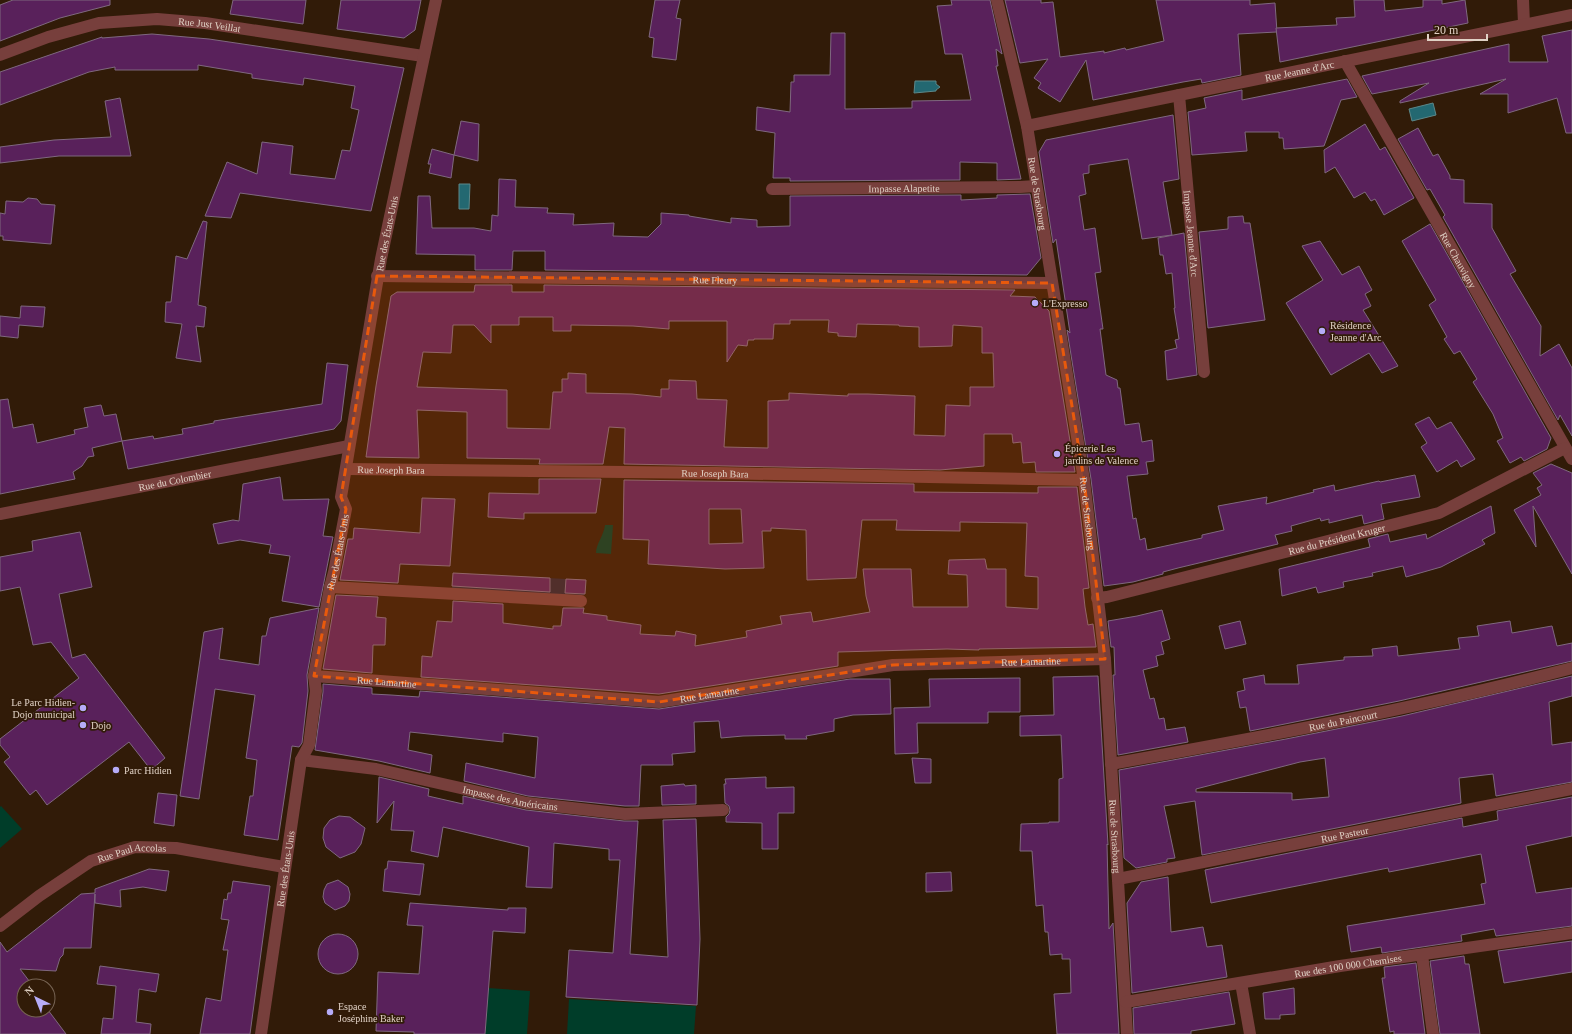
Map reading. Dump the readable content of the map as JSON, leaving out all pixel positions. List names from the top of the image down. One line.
{"streets":{"street":["Rue Just Veillat","Rue Jeanne d'Arc","Impasse Alapetite","Rue de Strasbourg","Rue des États-Unis","Impasse Jeanne d'Arc","Rue Chauvigny","Rue Fleury","Rue Joseph Bara","Rue du Colombier","Rue du Président Kruger","Rue Lamartine","Rue du Paincourt","Impasse des Américains","Rue Pasteur","Rue Paul Accolas","Rue des 100 000 Chemises"]},"crossings":[["Rue Just Veillat","Rue des États-Unis"],["Rue Jeanne d'Arc","Rue de Strasbourg"],["Rue Jeanne d'Arc","Impasse Jeanne d'Arc"],["Rue Jeanne d'Arc","Rue Chauvigny"],["Impasse Alapetite","Rue de Strasbourg"],["Rue de Strasbourg","Rue Fleury"],["Rue de Strasbourg","Rue Joseph Bara"],["Rue de Strasbourg","Rue du Président Kruger"],["Rue de Strasbourg","Rue Lamartine"],["Rue de Strasbourg","Rue du Paincourt"],["Rue de Strasbourg","Rue Pasteur"],["Rue de Strasbourg","Rue des 100 000 Chemises"],["Rue des États-Unis","Rue Fleury"],["Rue des États-Unis","Rue Joseph Bara"],["Rue des États-Unis","Rue du Colombier"],["Rue des États-Unis","Rue Lamartine"],["Rue des États-Unis","Impasse des Américains"],["Rue des États-Unis","Rue Paul Accolas"],["Rue Chauvigny","Rue du Président Kruger"]],"places":["L'Expresso","Résidence Jeanne d'Arc","Épicerie Les jardins de Valence","Le Parc Hidien- Dojo municipal","Dojo","Parc Hidien","Espace Joséphine Baker"],"scale_bar":"20 m","north":"top left"}
